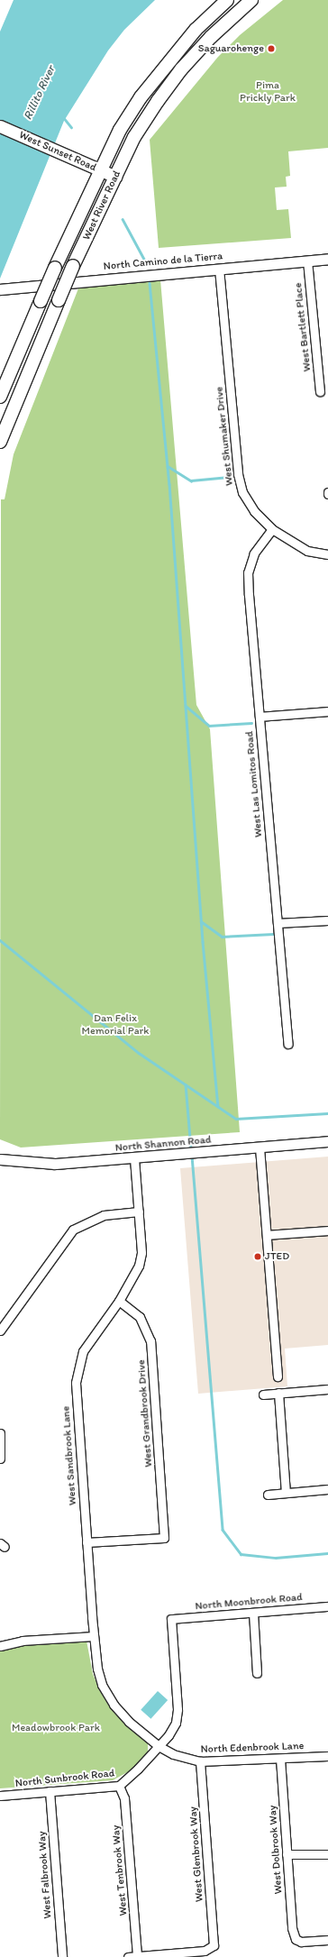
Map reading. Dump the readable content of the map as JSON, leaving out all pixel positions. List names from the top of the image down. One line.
{"streets":{"main road":["West Sunset Road","West River Road"],"street":["North Camino de la Tierra","West Bartlett Place","West Shumaker Drive","West Las Lomitos Road","North Shannon Road","West Grandbrook Drive","West Sandbrook Lane","North Moonbrook Road","North Edenbrook Lane","North Sunbrook Road","West Dolbrook Way","West Glenbrook Way","West Tenbrook Way","West Falbrook Way"]},"crossings":[["West Sunset Road","West River Road"],["North Camino de la Tierra","West Bartlett Place"],["North Camino de la Tierra","West Shumaker Drive"],["West Shumaker Drive","West Las Lomitos Road"],["North Shannon Road","West Sandbrook Lane"],["West Grandbrook Drive","West Sandbrook Lane"],["West Sandbrook Lane","North Edenbrook Lane"],["West Sandbrook Lane","North Sunbrook Road"],["North Moonbrook Road","North Sunbrook Road"],["North Edenbrook Lane","North Sunbrook Road"],["North Edenbrook Lane","West Dolbrook Way"],["North Edenbrook Lane","West Glenbrook Way"],["North Sunbrook Road","West Tenbrook Way"],["North Sunbrook Road","West Falbrook Way"],["West Glenbrook Way","West Tenbrook Way"]],"water":["Rillito River"],"parks":["Pima Prickly Park","Dan Felix Memorial Park","Meadowbrook Park"],"places":["Saguarohenge","JTED"]}
